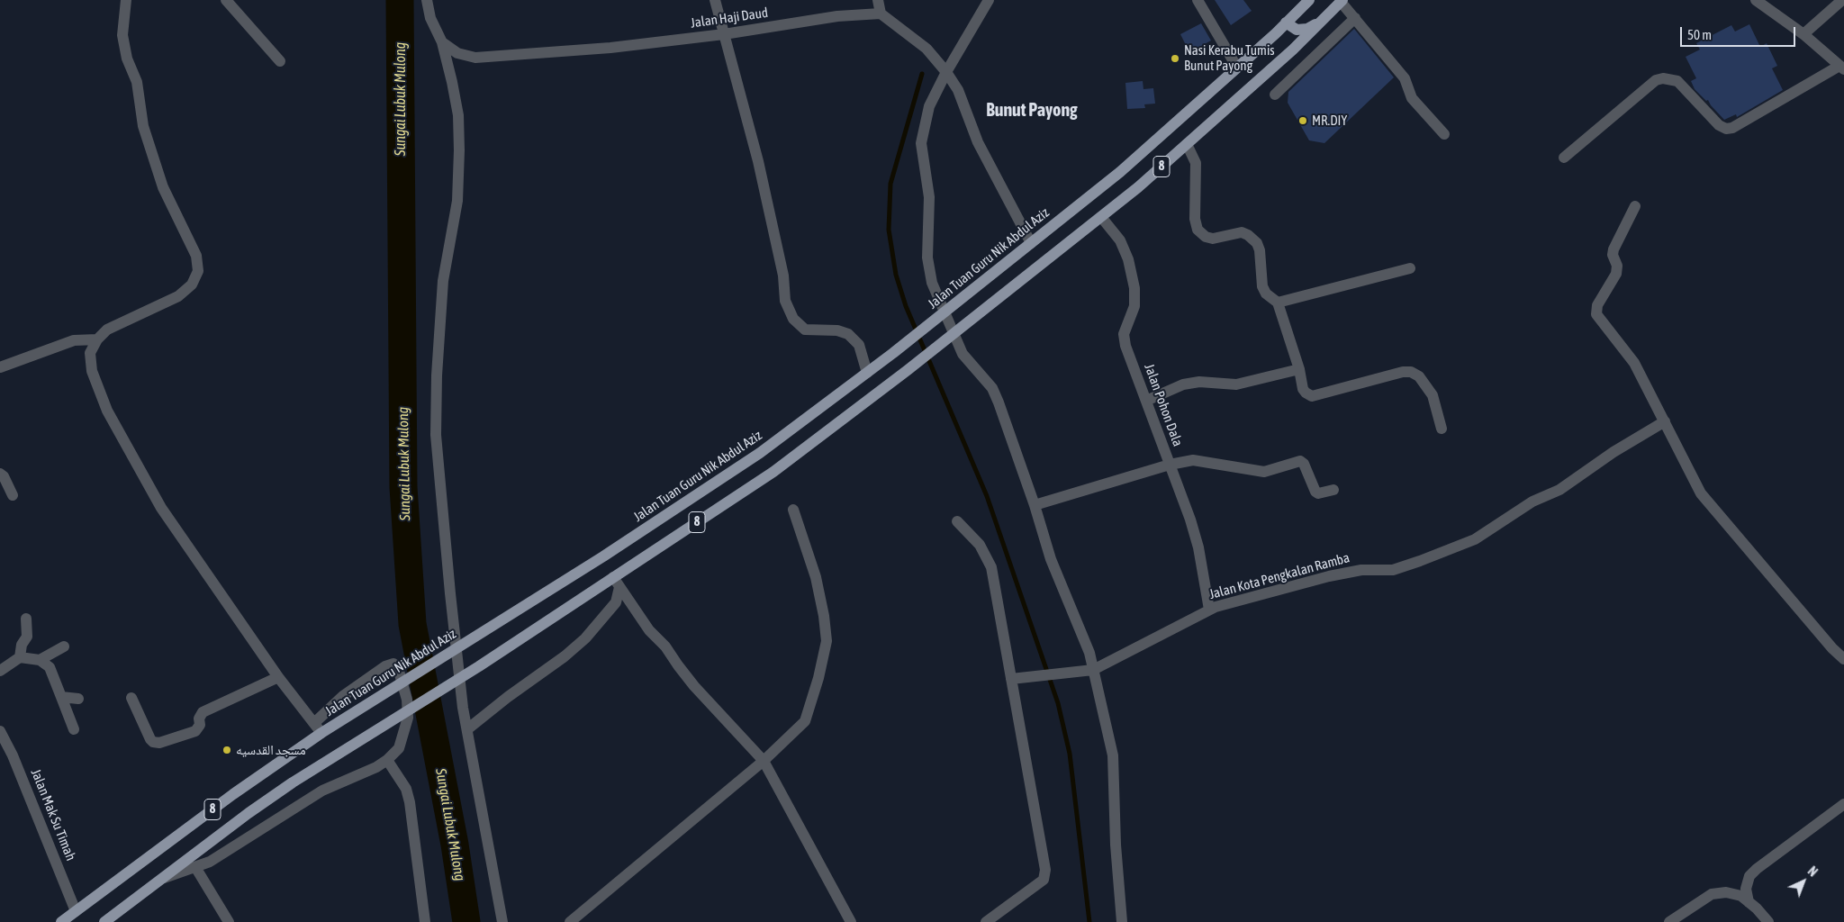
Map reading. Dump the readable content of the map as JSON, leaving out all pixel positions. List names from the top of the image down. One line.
{"streets":{"main road":["8","Jalan Tuan Guru Nik Abdul Aziz"],"street":["Jalan Haji Daud","Jalan Pohon Dala","Jalan Kota Pengkalan Ramba","Jalan Mak Su Timah"]},"crossings":[["8","Jalan Pohon Dala"],["Jalan Tuan Guru Nik Abdul Aziz","Jalan Mak Su Timah"],["Jalan Pohon Dala","Jalan Kota Pengkalan Ramba"]],"districts":["Bunut Payong"],"water":["Sungai Lubuk Mulong"],"places":["Nasi Kerabu Tumis Bunut Payong","MR.DIY","مسجد القدسيه"],"scale_bar":"50 m","north":"top right"}
